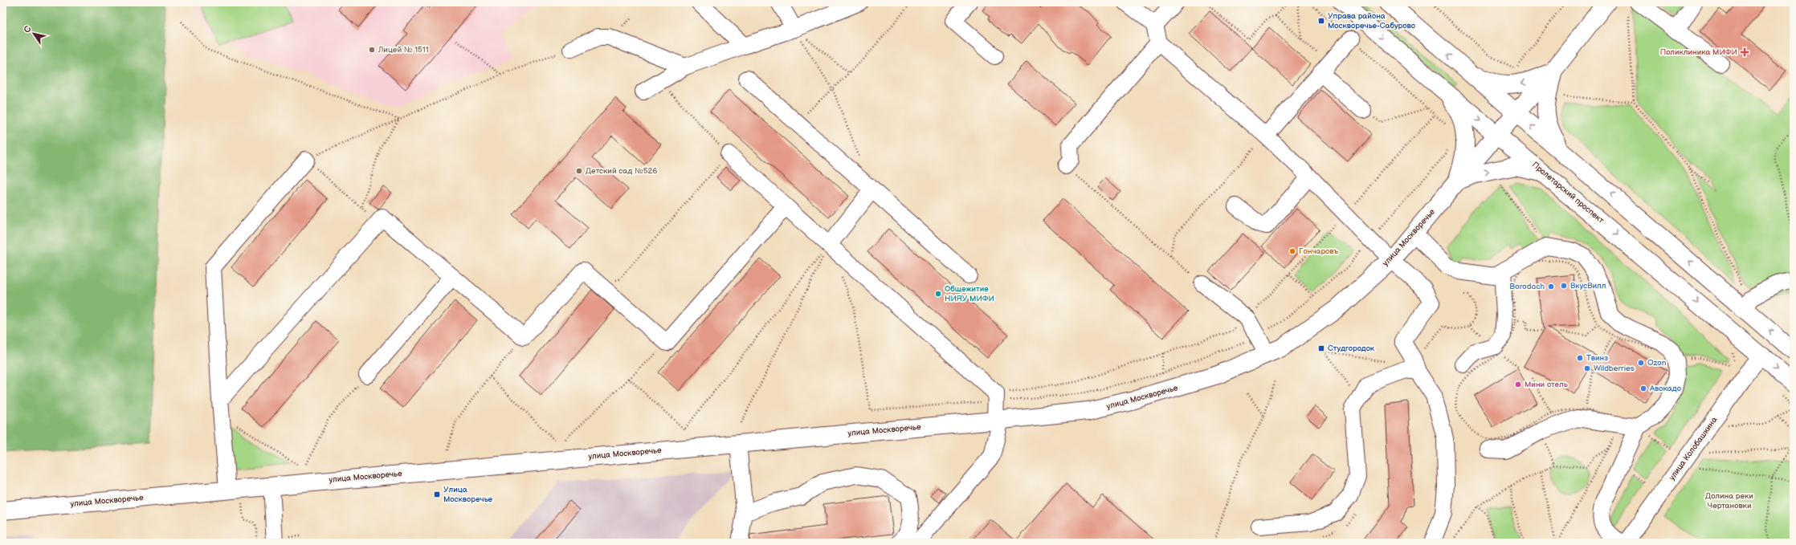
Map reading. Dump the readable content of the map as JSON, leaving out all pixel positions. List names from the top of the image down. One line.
{"streets":{"main road":["Пролетарский проспект","улица Москворечье"],"street":["улица Колобашкина"]},"crossings":[["Пролетарский проспект","улица Москворечье"],["Пролетарский проспект","улица Колобашкина"]],"parks":["Долина реки Чертановки"],"places":{"transit":["Управа района Москворечье-Сабурово","Студгородок","Улица Москворечье"],"other":["Лицей № 1511","Детский сад №526","Гончаровъ","ВкусВилл","Borodach","Общежитие НИЯУ МИФИ","Твинз","Ozon","Wildberries","Мини отель","Авокадо"],"health":["Поликлиника МИФИ"]},"north":"top left"}
